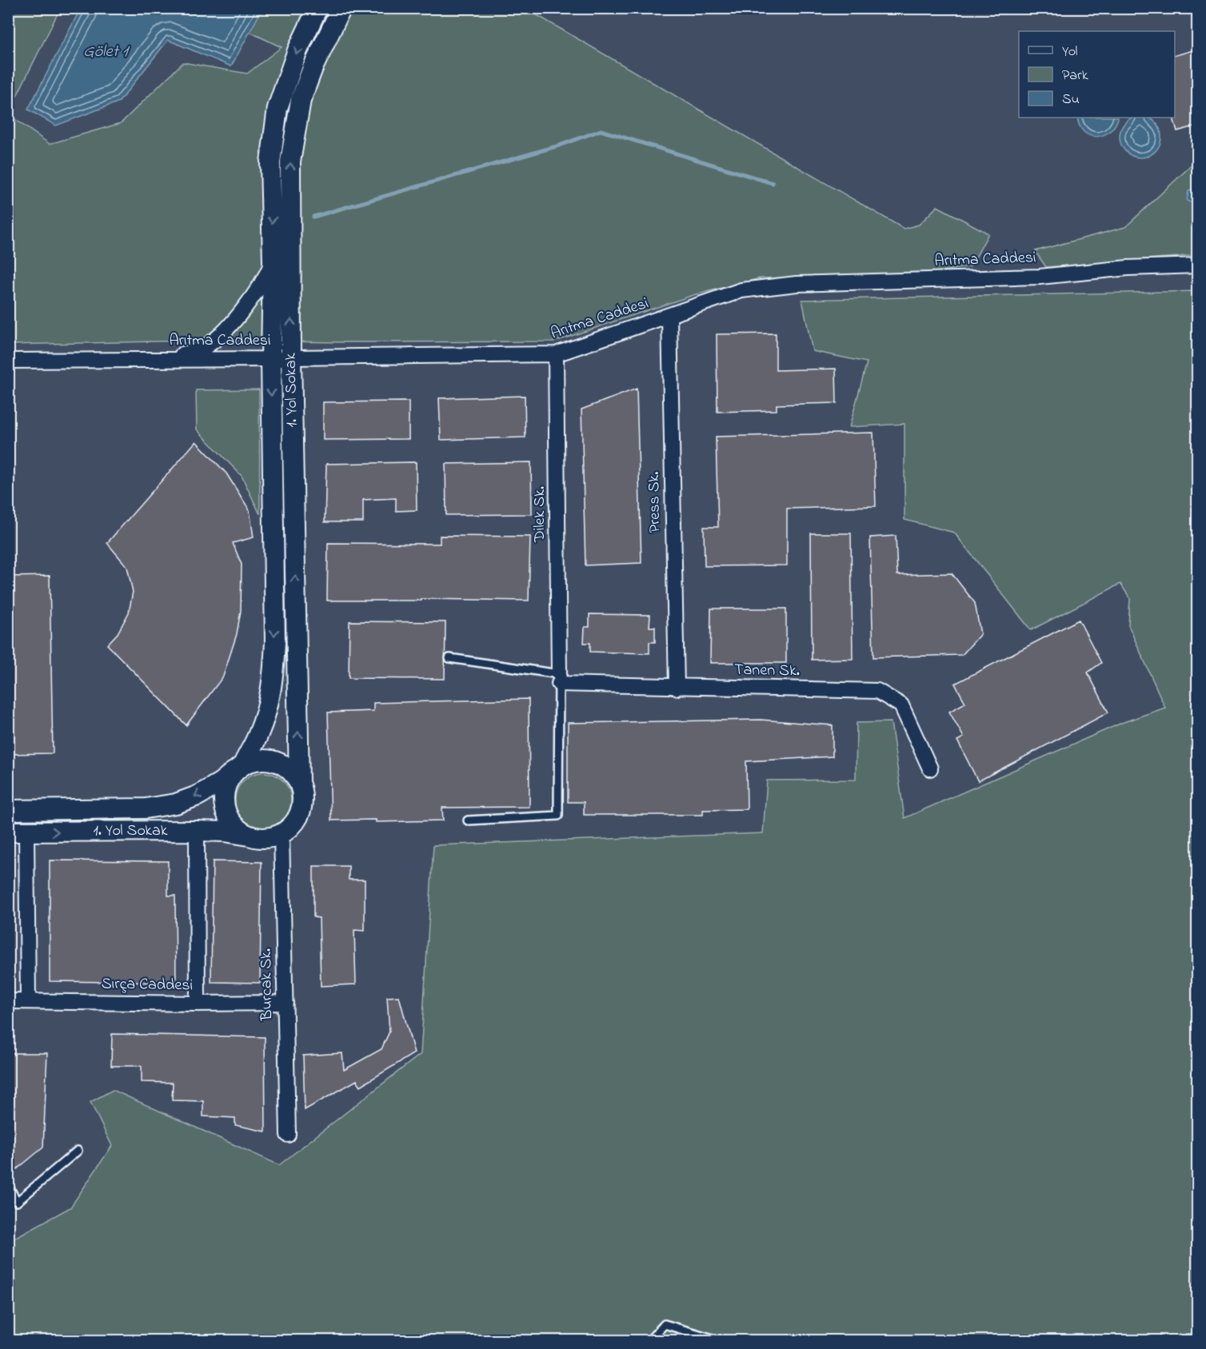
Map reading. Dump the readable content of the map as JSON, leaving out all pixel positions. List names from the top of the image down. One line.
{"streets":{"main road":["1. Yol Sokak"],"street":["Arıtma Caddesi","Press Sk.","Dilek Sk.","Tanen Sk.","Burcak Sk.","Sırça Caddesi"]},"crossings":[["Arıtma Caddesi","1. Yol Sokak"],["Arıtma Caddesi","Press Sk."],["Arıtma Caddesi","Dilek Sk."],["1. Yol Sokak","Burcak Sk."],["Press Sk.","Tanen Sk."],["Dilek Sk.","Tanen Sk."],["Burcak Sk.","Sırça Caddesi"]],"water":["Gölet 1"],"legend":["Yol","Park","Su"]}
